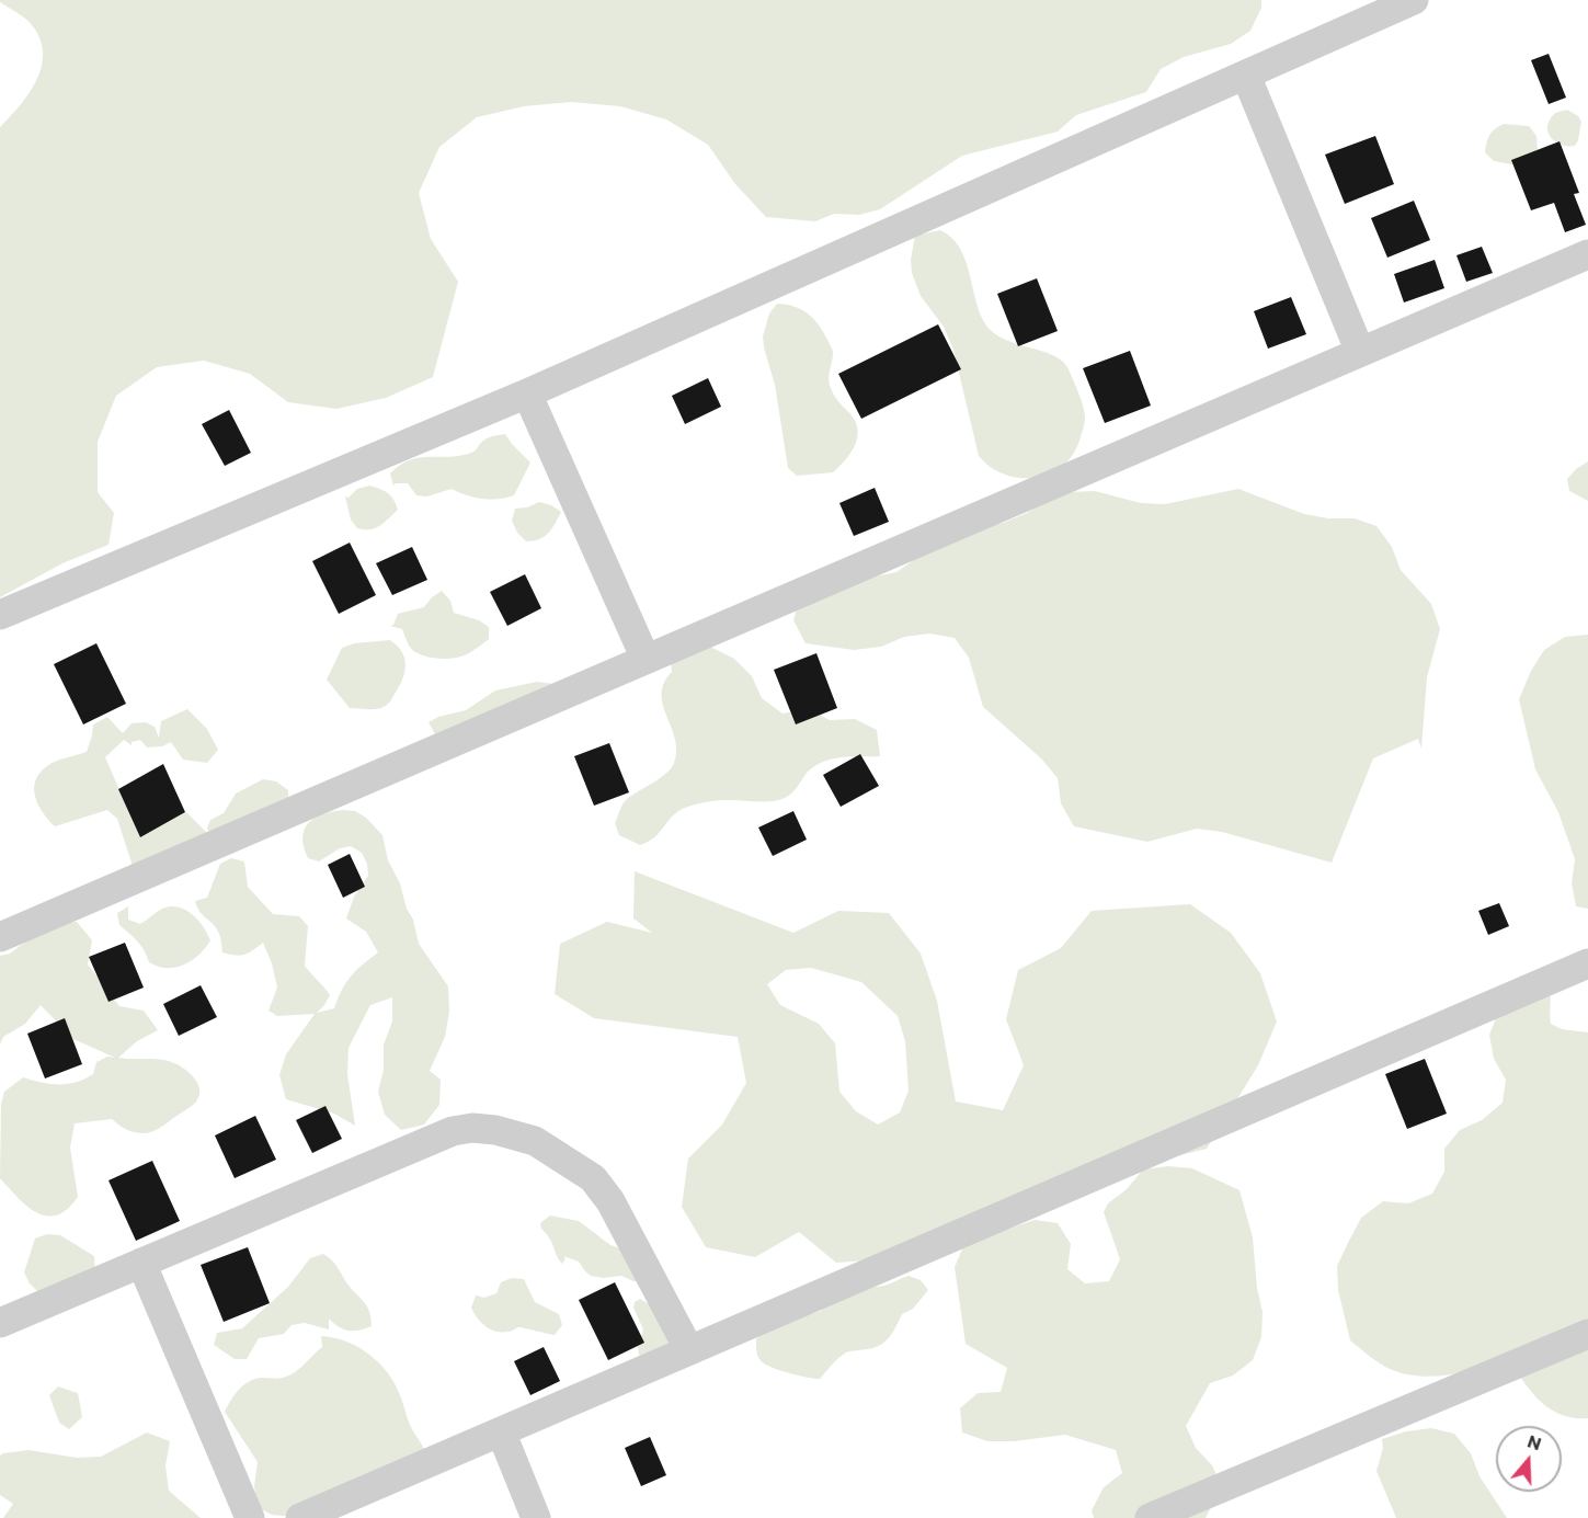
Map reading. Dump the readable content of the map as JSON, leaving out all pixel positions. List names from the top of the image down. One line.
{"north":"top"}
